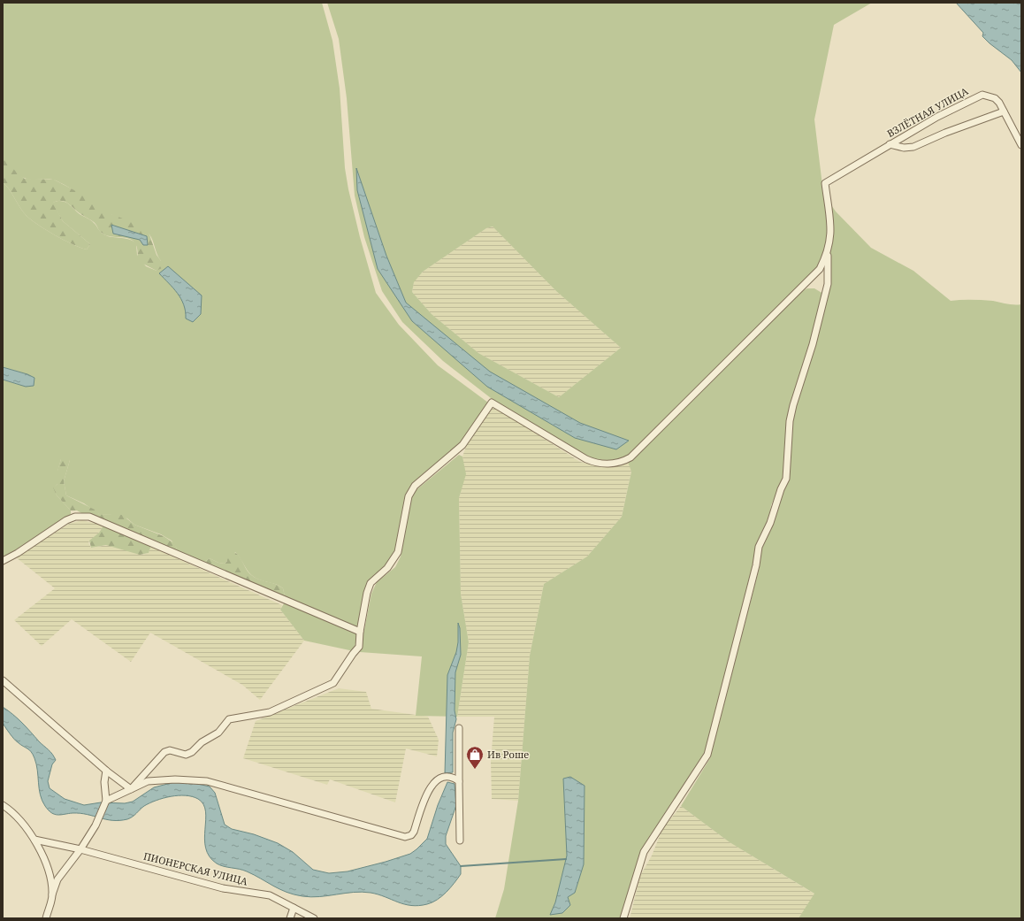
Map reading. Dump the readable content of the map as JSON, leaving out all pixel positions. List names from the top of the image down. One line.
{"streets":{"street":["ВЗЛЁТНАЯ УЛИЦА","ПИОНЕРСКАЯ УЛИЦА"]},"places":{"shop":["Ив Роше"]}}
